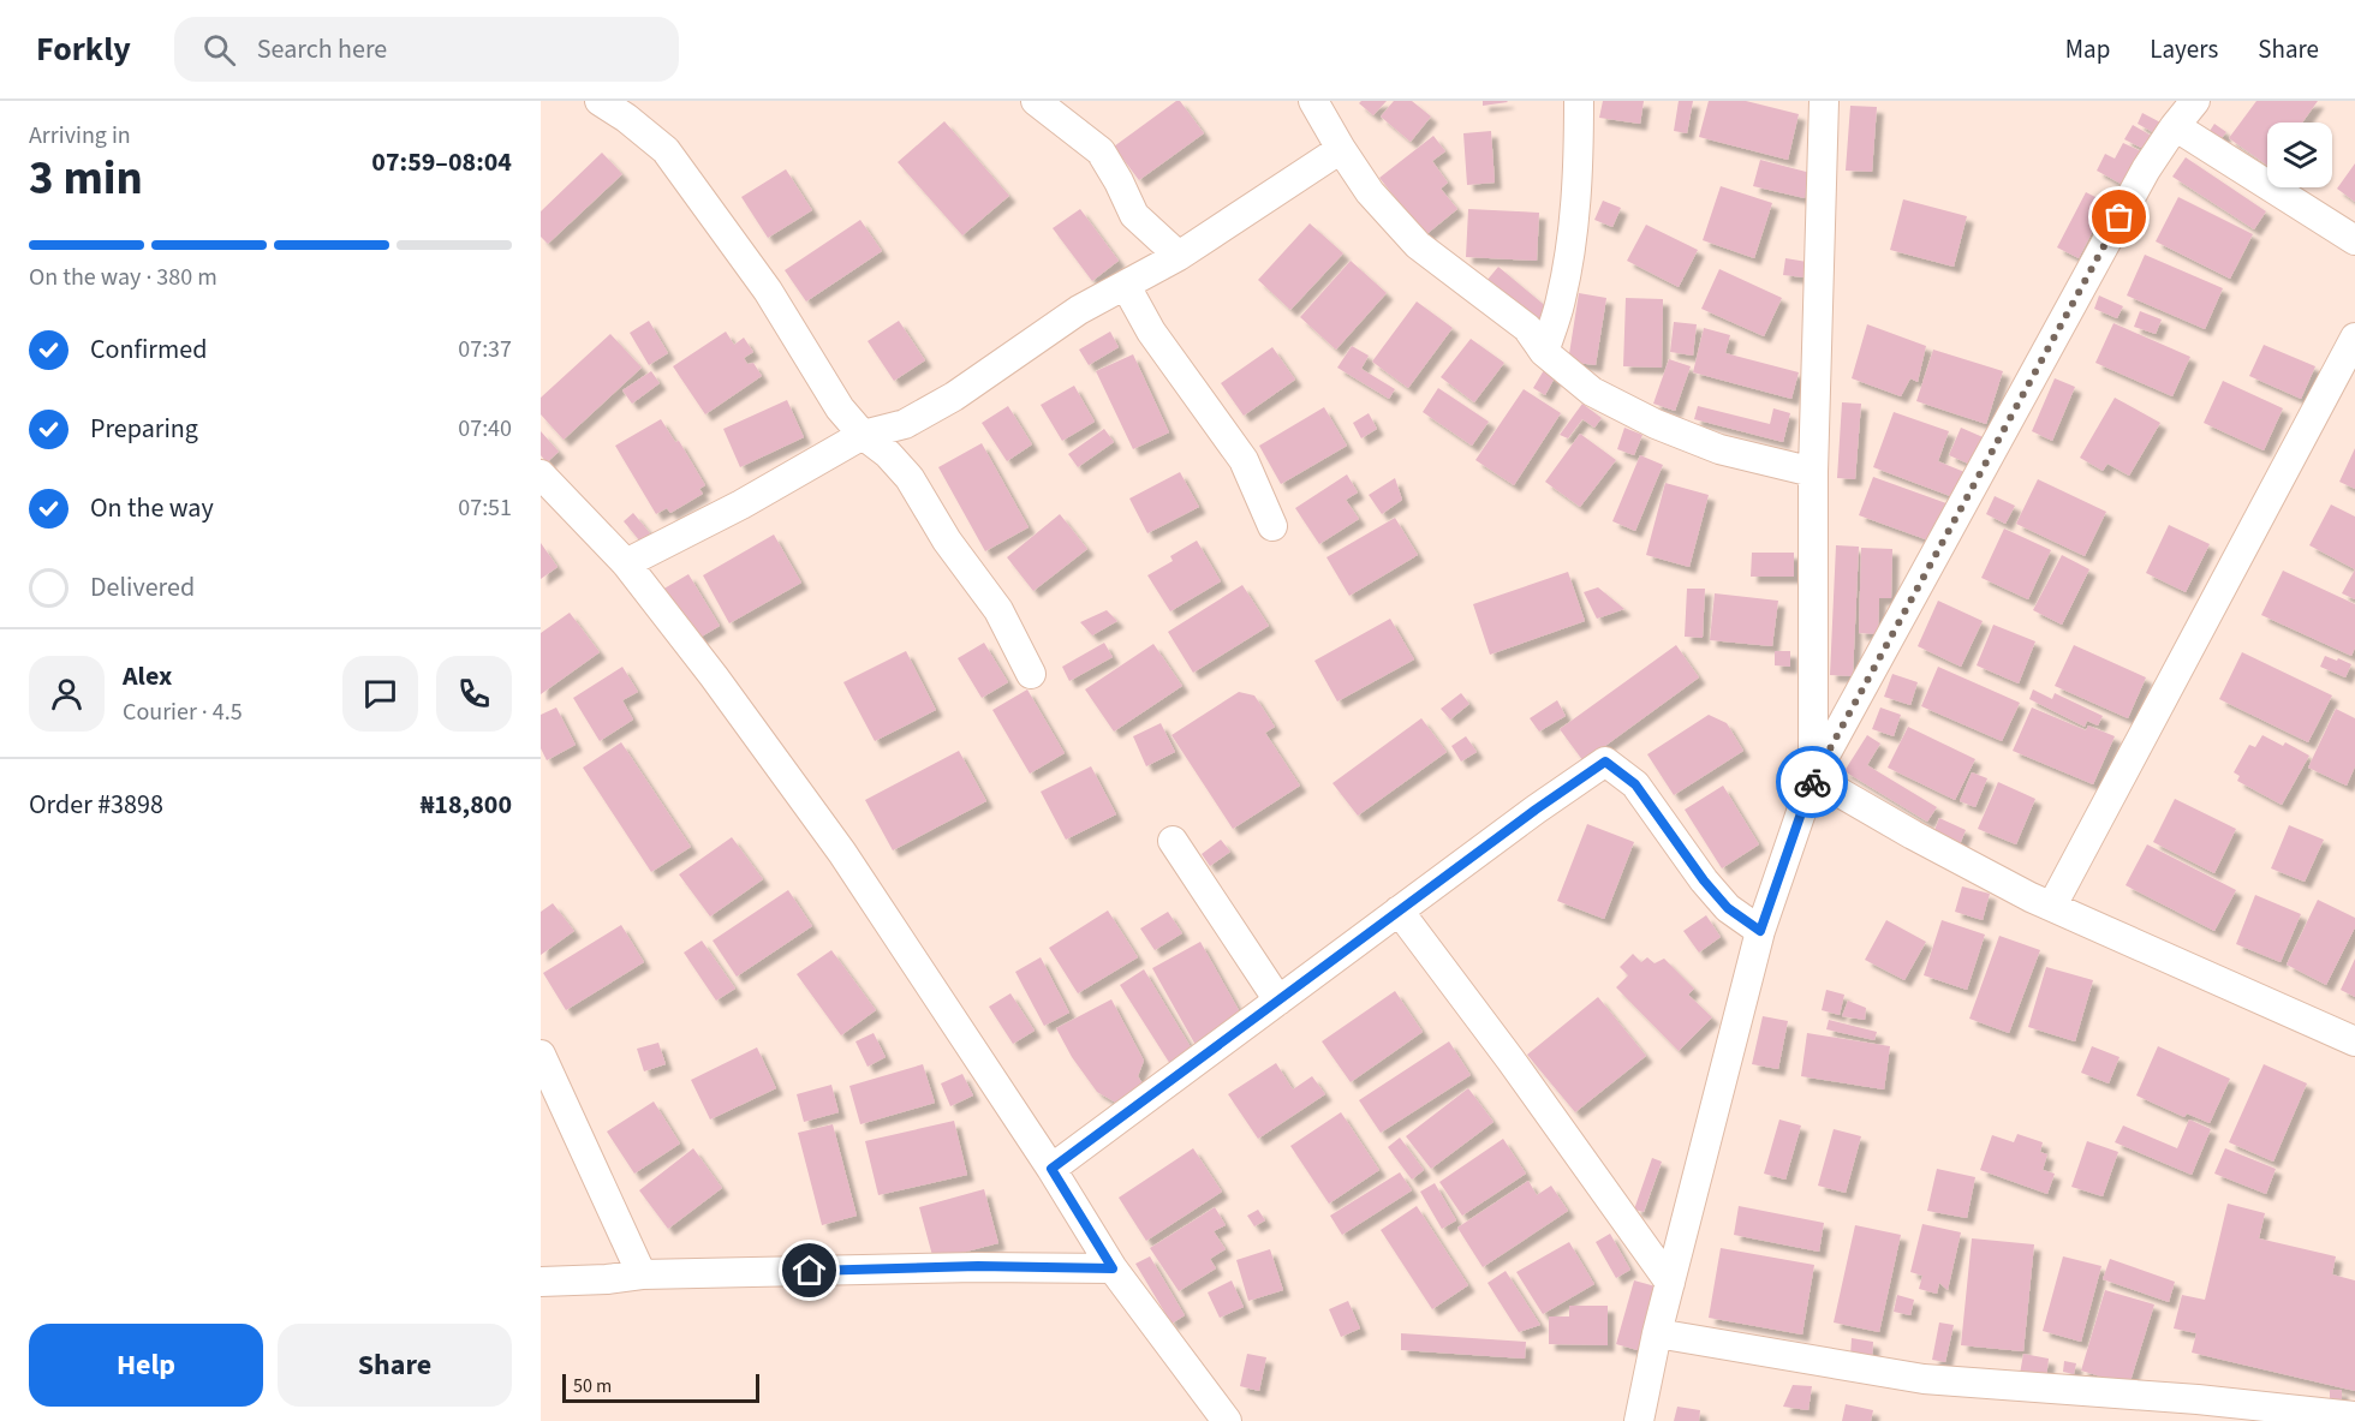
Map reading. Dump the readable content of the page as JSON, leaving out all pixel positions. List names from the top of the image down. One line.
{"scale_bar":"50 m","page":{"header":"Forkly","search":"Search here","nav":["Map","Layers","Share"],"heading":["3 min","Arriving in","07:59–08:04"],"panel":["Alex","Courier · 4.5","Order #3898","₦18,800"],"bar":"On the way · 380 m","list":[["Confirmed","07:37"],["Preparing","07:40"],["On the way","07:51"],"Delivered"],"buttons":["Help","Share"],"scale":"50 m"}}
